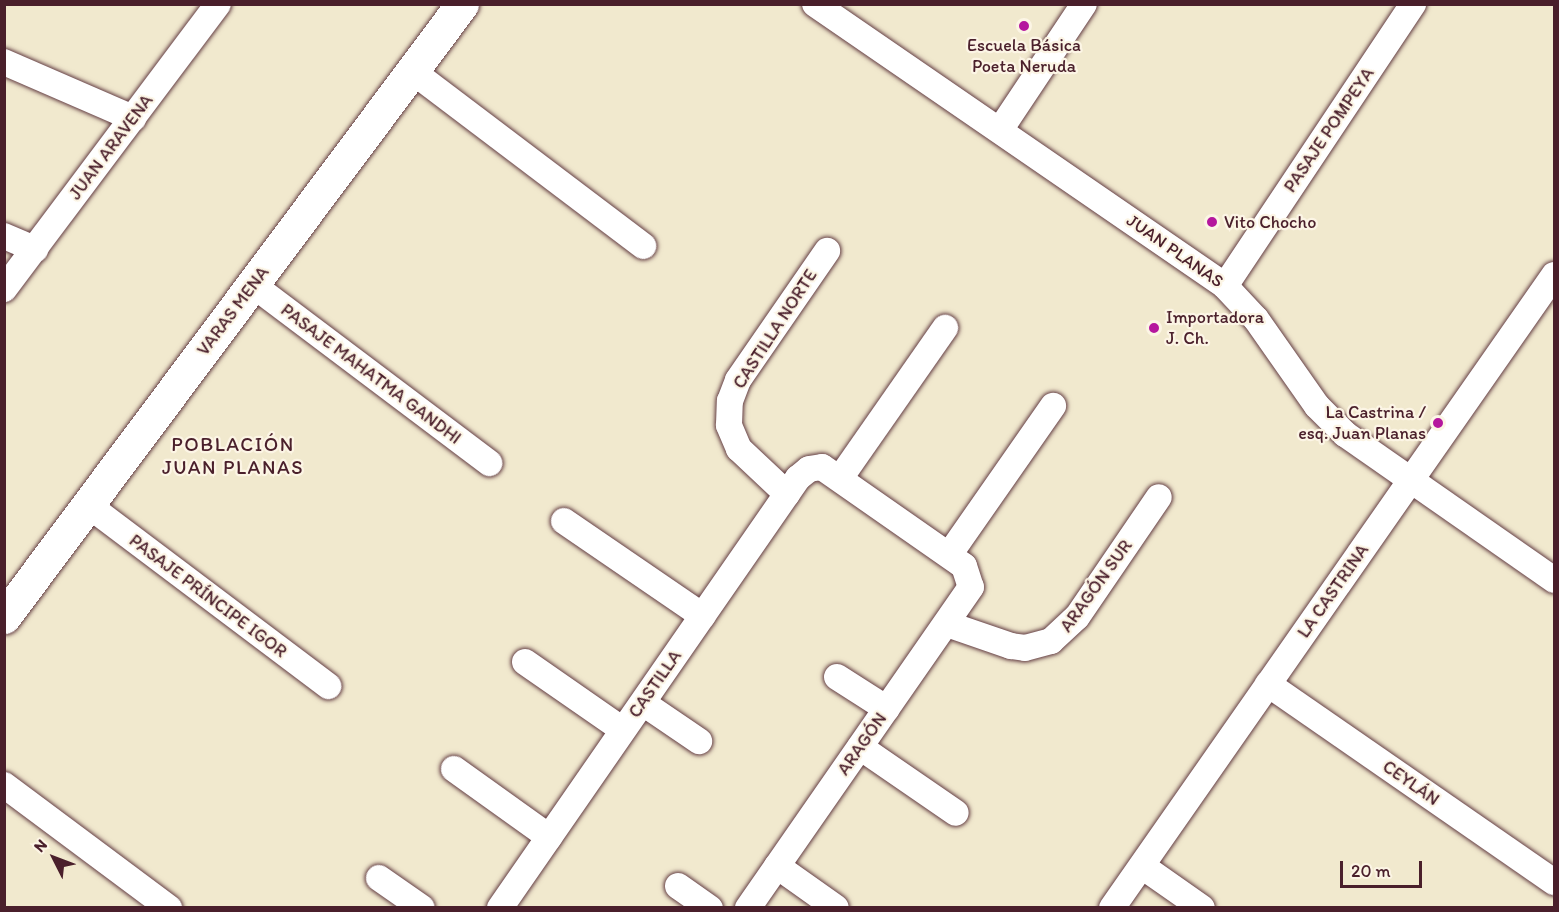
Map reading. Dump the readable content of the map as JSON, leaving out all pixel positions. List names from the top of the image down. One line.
{"streets":{"street":["PASAJE POMPEYA","JUAN ARAVENA","JUAN PLANAS","VARAS MENA","CASTILLA NORTE","PASAJE MAHATMA GANDHI","ARAGÓN SUR","LA CASTRINA","PASAJE PRÍNCIPE IGOR","CASTILLA","ARAGÓN","CEYLÁN"]},"crossings":[["PASAJE POMPEYA","JUAN PLANAS"],["JUAN PLANAS","LA CASTRINA"],["VARAS MENA","PASAJE MAHATMA GANDHI"],["VARAS MENA","PASAJE PRÍNCIPE IGOR"],["CASTILLA NORTE","CASTILLA"],["ARAGÓN SUR","ARAGÓN"],["LA CASTRINA","CEYLÁN"]],"districts":["POBLACIÓN JUAN PLANAS"],"places":["Escuela Básica Poeta Neruda","Vito Chocho","Importadora J. Ch.","La Castrina / esq. Juan Planas"],"scale_bar":"20 m","north":"top left"}
